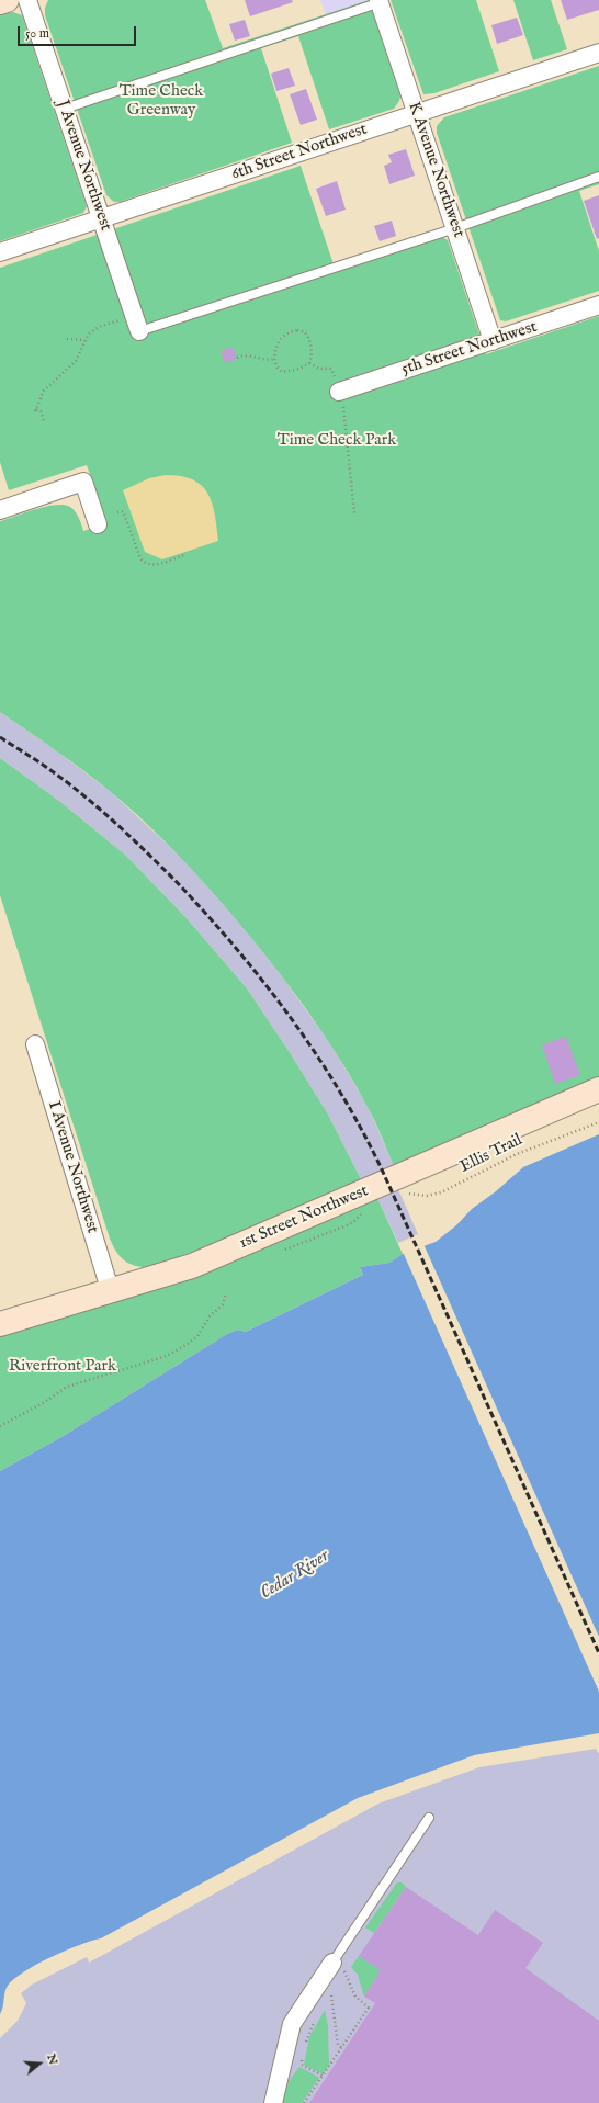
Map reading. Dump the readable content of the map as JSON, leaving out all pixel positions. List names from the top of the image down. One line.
{"streets":{"street":["6th Street Northwest","J Avenue Northwest","K Avenue Northwest","5th Street Northwest","I Avenue Northwest","1st Street Northwest"],"path":["Ellis Trail"]},"crossings":[["6th Street Northwest","J Avenue Northwest"],["6th Street Northwest","K Avenue Northwest"],["K Avenue Northwest","5th Street Northwest"],["I Avenue Northwest","1st Street Northwest"]],"water":["Cedar River"],"parks":["Time Check Greenway","Time Check Park","Riverfront Park"],"scale_bar":"50 m","north":"right"}
